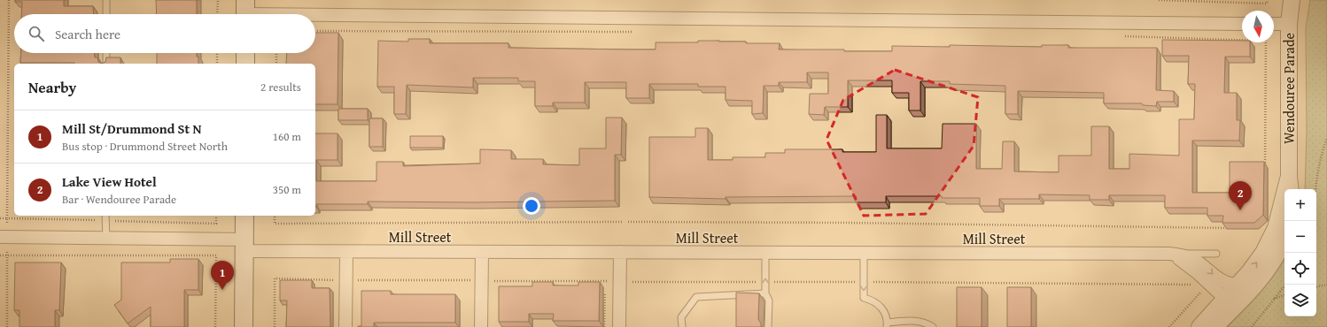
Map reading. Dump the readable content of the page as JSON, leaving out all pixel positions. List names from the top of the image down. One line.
{"streets":{"street":["Wendouree Parade","Mill Street"]},"crossings":[["Wendouree Parade","Mill Street"]],"north":"bottom","page":{"search":"Search here","heading":["Nearby","2 results"],"list":[{"mark":"1","name":"Mill St/Drummond St N","note":"Bus stop · Drummond Street North","value":"160 m"},{"mark":"2","name":"Lake View Hotel","note":"Bar · Wendouree Parade","value":"350 m"}],"pins":["2","1"],"map_buttons":["+","−"]}}
